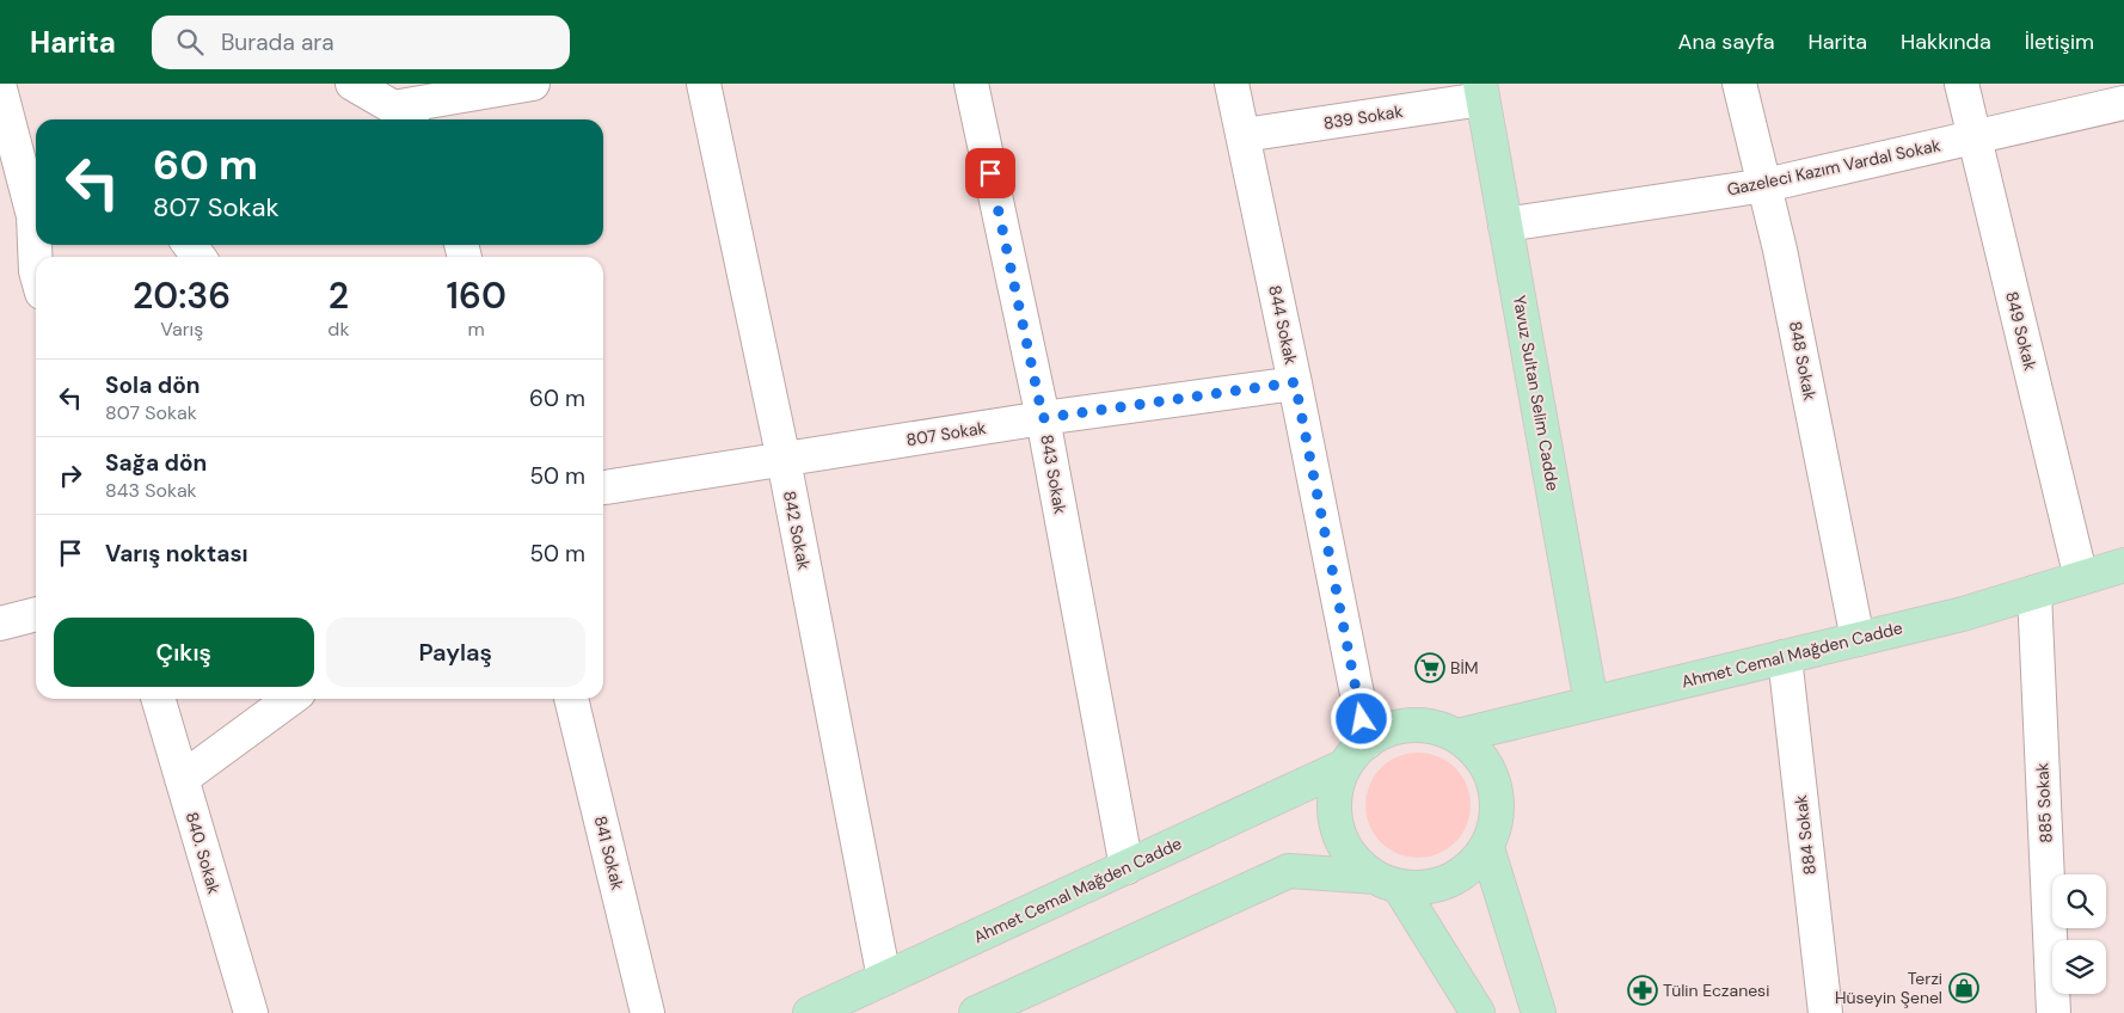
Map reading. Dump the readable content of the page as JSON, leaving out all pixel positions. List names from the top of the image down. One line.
{"streets":{"main road":["Yavuz Sultan Selim Cadde","Ahmet Cemal Mağden Cadde"],"street":["839 Sokak","Gazeleci Kazım Vardal Sokak","844 Sokak","849 Sokak","848 Sokak","807 Sokak","843 Sokak","842 Sokak","885 Sokak","884 Sokak","840. Sokak","841 Sokak"]},"crossings":[["839 Sokak","844 Sokak"],["839 Sokak","Yavuz Sultan Selim Cadde"],["Gazeleci Kazım Vardal Sokak","849 Sokak"],["Gazeleci Kazım Vardal Sokak","848 Sokak"],["Gazeleci Kazım Vardal Sokak","Yavuz Sultan Selim Cadde"],["844 Sokak","807 Sokak"],["844 Sokak","Ahmet Cemal Mağden Cadde"],["849 Sokak","Ahmet Cemal Mağden Cadde"],["848 Sokak","Ahmet Cemal Mağden Cadde"],["Yavuz Sultan Selim Cadde","Ahmet Cemal Mağden Cadde"],["807 Sokak","843 Sokak"],["807 Sokak","842 Sokak"],["843 Sokak","Ahmet Cemal Mağden Cadde"],["842 Sokak","Ahmet Cemal Mağden Cadde"],["Ahmet Cemal Mağden Cadde","885 Sokak"],["Ahmet Cemal Mağden Cadde","884 Sokak"]],"places":{"supermarket":["BİM"],"shop":["Terzi Hüseyin Şenel"],"pharmacy":["Tülin Eczanesi"]},"page":{"header":"Harita","search":"Burada ara","nav":["Ana sayfa","Harita","Hakkında","İletişim"],"turn":["60 m","807 Sokak"],"eta":["20:36","Varış","2","dk","160","m"],"list":[{"name":"Sola dön","note":"807 Sokak","value":"60 m"},{"name":"Sağa dön","note":"843 Sokak","value":"50 m"},{"name":"Varış noktası","value":"50 m"}],"buttons":["Çıkış","Paylaş"]}}
